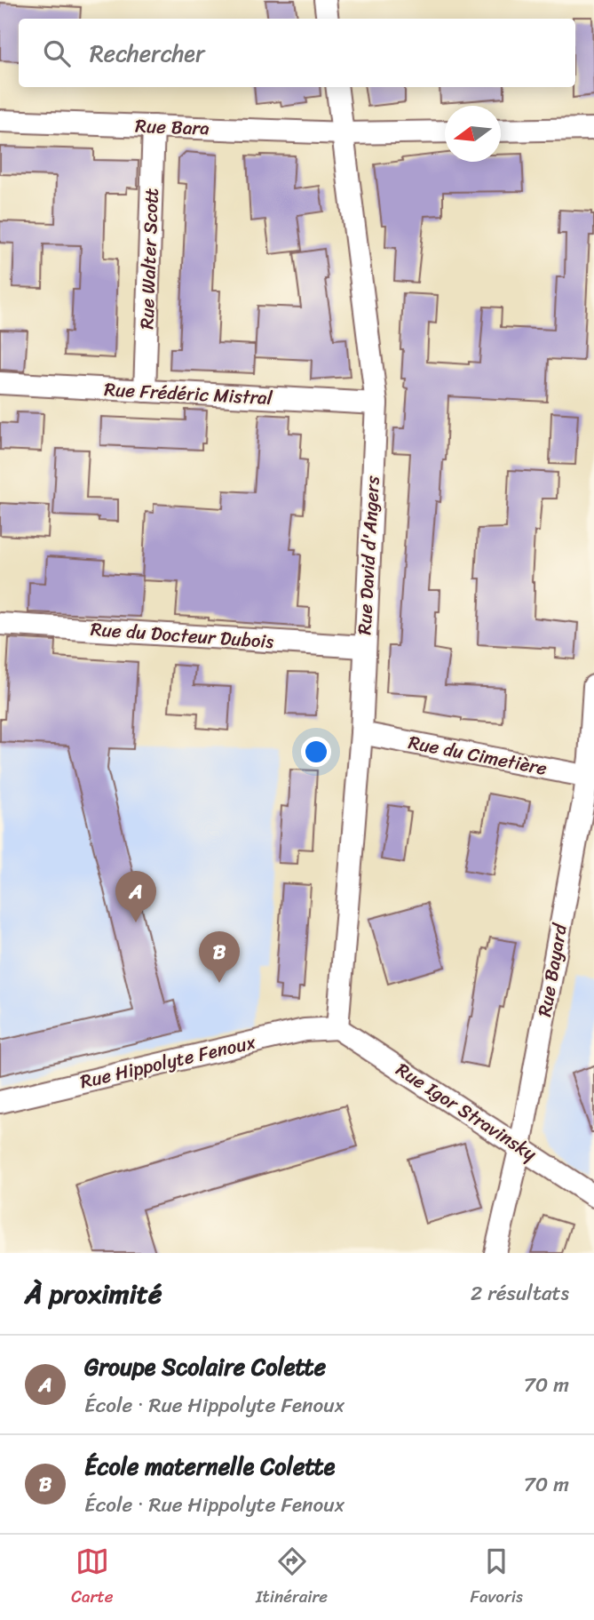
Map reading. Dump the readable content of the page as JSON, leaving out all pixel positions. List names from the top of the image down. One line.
{"streets":{"street":["Rue Bara","Rue Walter Scott","Rue Frédéric Mistral","Rue David d'Angers","Rue du Docteur Dubois","Rue du Cimetière","Rue Bayard","Rue Hippolyte Fenoux","Rue Igor Stravinsky"]},"crossings":[["Rue Bara","Rue Walter Scott"],["Rue Bara","Rue David d'Angers"],["Rue Walter Scott","Rue Frédéric Mistral"],["Rue Frédéric Mistral","Rue David d'Angers"],["Rue David d'Angers","Rue du Docteur Dubois"],["Rue David d'Angers","Rue du Cimetière"],["Rue David d'Angers","Rue Hippolyte Fenoux"],["Rue David d'Angers","Rue Igor Stravinsky"],["Rue du Cimetière","Rue Bayard"],["Rue Bayard","Rue Igor Stravinsky"],["Rue Hippolyte Fenoux","Rue Igor Stravinsky"]],"north":"left","page":{"search":"Rechercher","pins":["A","B"],"heading":["À proximité","2 résultats"],"list":[{"mark":"A","name":"Groupe Scolaire Colette","note":"École · Rue Hippolyte Fenoux","value":"70 m"},{"mark":"B","name":"École maternelle Colette","note":"École · Rue Hippolyte Fenoux","value":"70 m"}],"nav":["Carte","Itinéraire","Favoris"]}}
